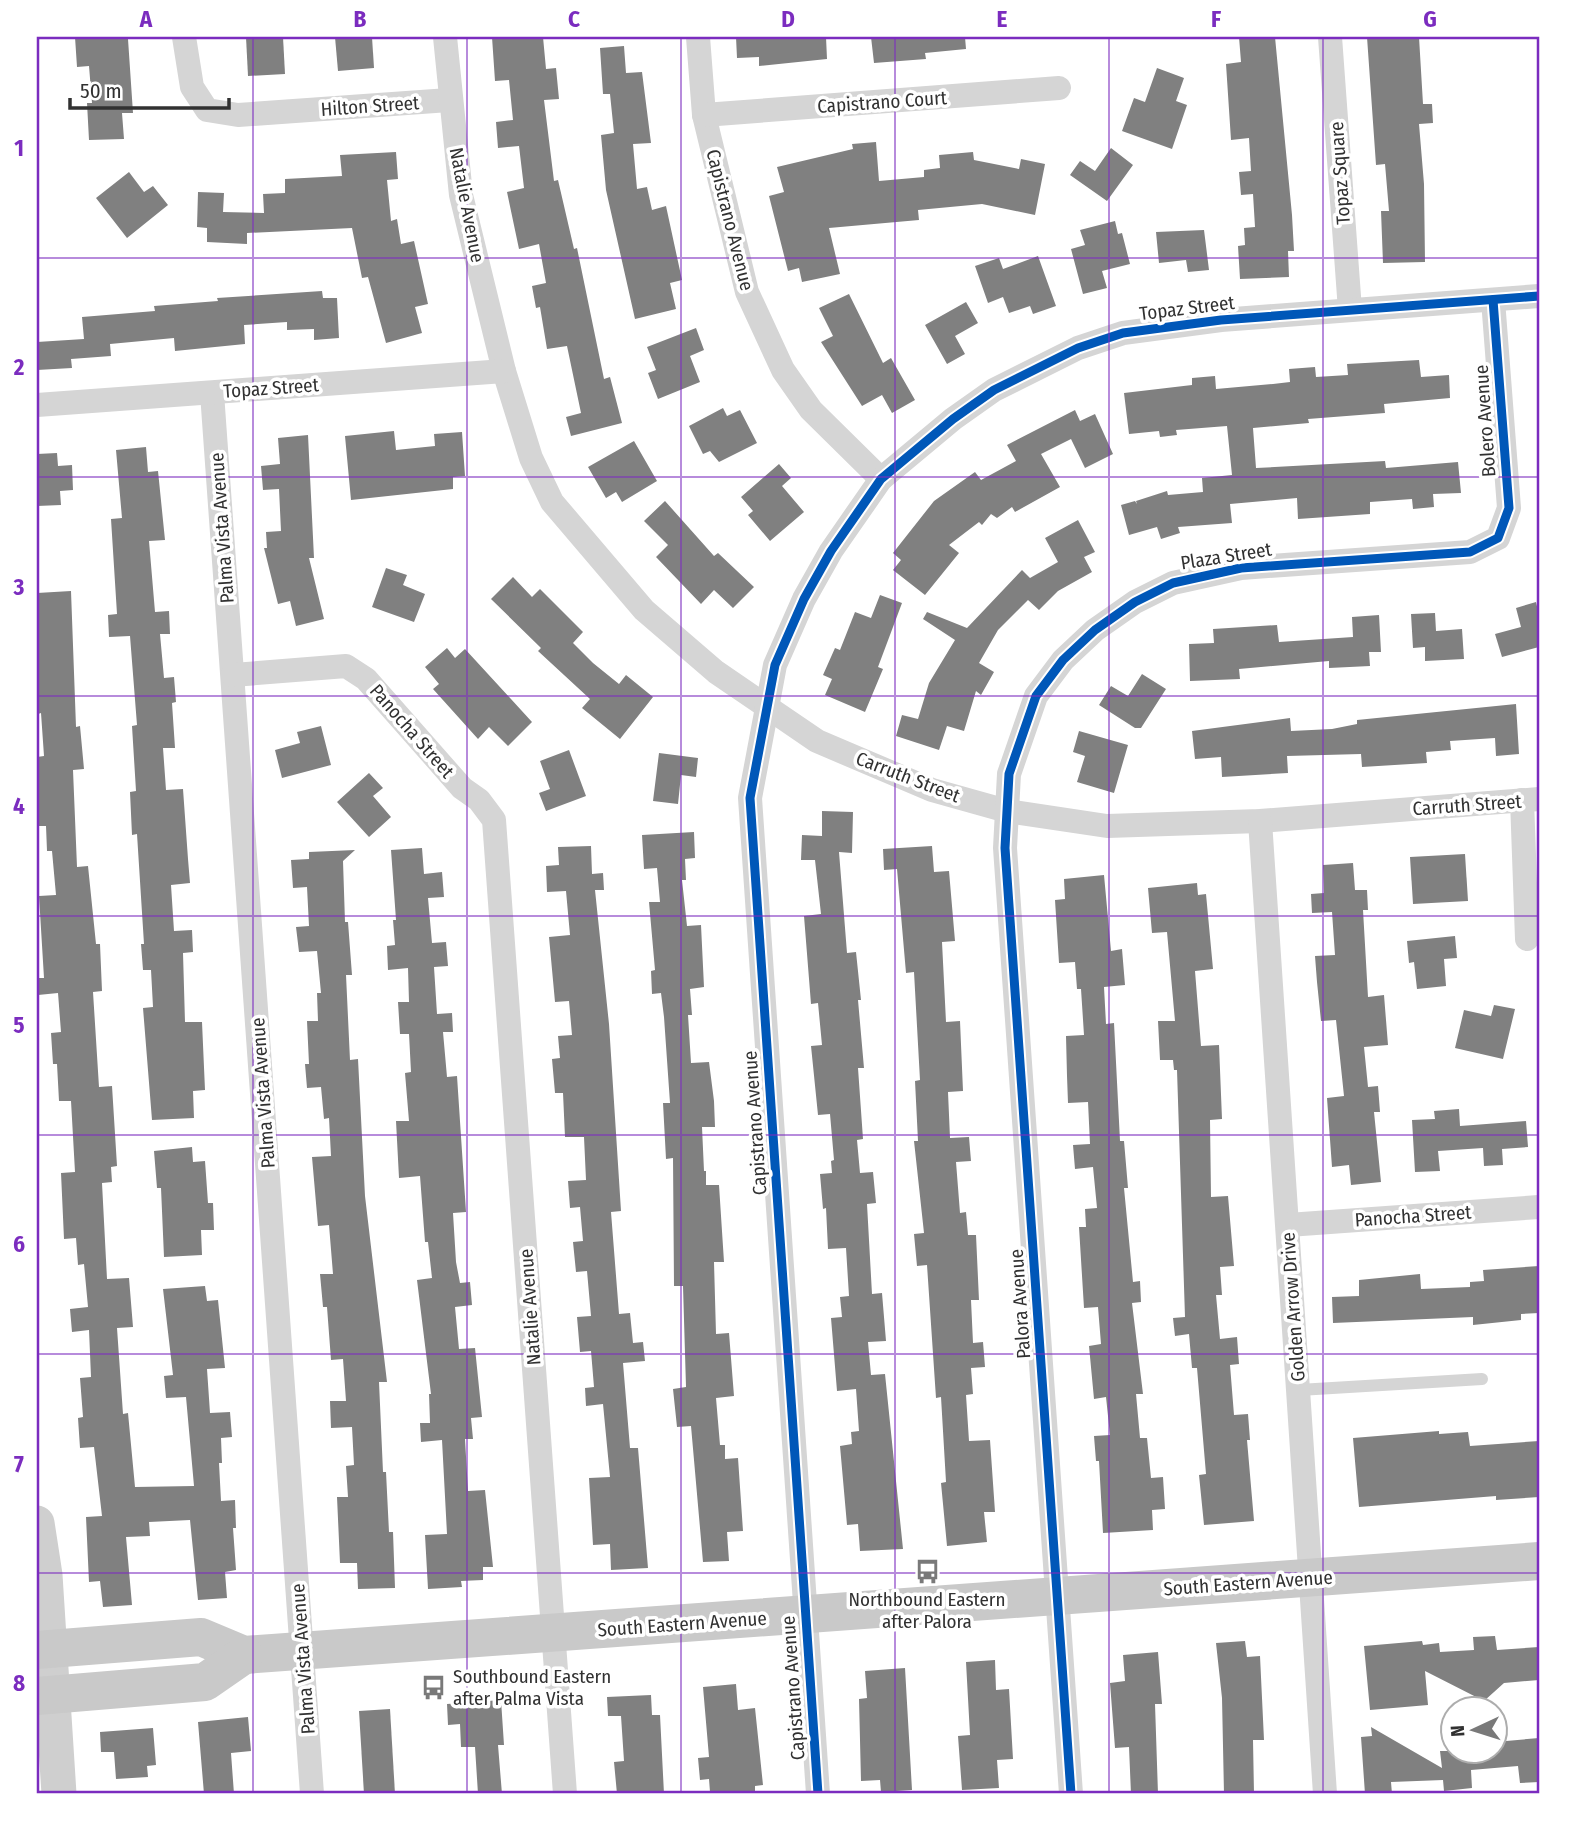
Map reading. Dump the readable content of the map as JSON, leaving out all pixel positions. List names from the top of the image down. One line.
{"streets":{"main road":["South Eastern Avenue"],"street":["Capistrano Court","Hilton Street","Topaz Square","Natalie Avenue","Capistrano Avenue","Topaz Street","Bolero Avenue","Palma Vista Avenue","Plaza Street","Panocha Street","Carruth Street","Palora Avenue","Golden Arrow Drive"]},"crossings":[["Capistrano Court","Capistrano Avenue"],["Hilton Street","Natalie Avenue"],["Topaz Square","Topaz Street"],["Natalie Avenue","Topaz Street"],["Natalie Avenue","Panocha Street"],["Natalie Avenue","Carruth Street"],["Natalie Avenue","South Eastern Avenue"],["Capistrano Avenue","Topaz Street"],["Capistrano Avenue","Carruth Street"],["Capistrano Avenue","South Eastern Avenue"],["Topaz Street","Bolero Avenue"],["Topaz Street","Palma Vista Avenue"],["Topaz Street","Carruth Street"],["Bolero Avenue","Plaza Street"],["Palma Vista Avenue","Panocha Street"],["Palma Vista Avenue","South Eastern Avenue"],["Plaza Street","Carruth Street"],["Plaza Street","Palora Avenue"],["Panocha Street","Golden Arrow Drive"],["Carruth Street","Palora Avenue"],["Carruth Street","Golden Arrow Drive"],["Palora Avenue","South Eastern Avenue"],["Golden Arrow Drive","South Eastern Avenue"]],"places":{"bus stop":["Northbound Eastern after Palora","Southbound Eastern after Palma Vista"]},"scale_bar":"50 m","north":"left","grid":{"columns":["A","B","C","D","E","F","G"],"rows":["1","2","3","4","5","6","7","8"]}}
